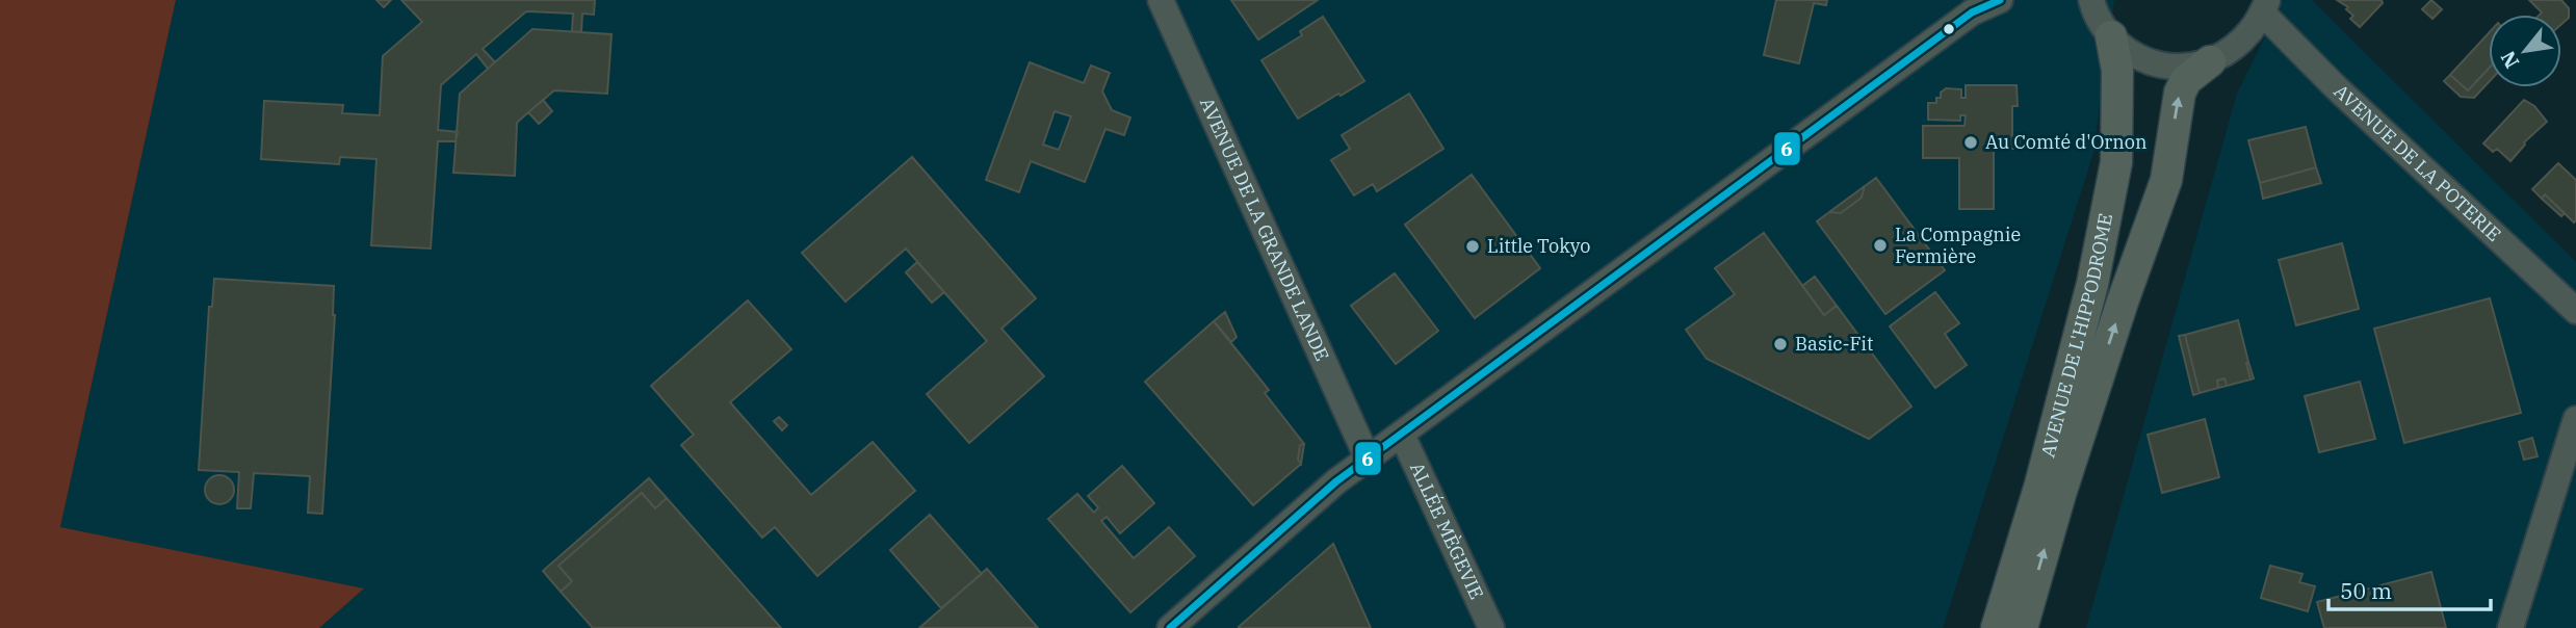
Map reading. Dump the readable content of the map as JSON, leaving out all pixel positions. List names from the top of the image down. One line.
{"streets":{"main road":["AVENUE DE L'HIPPODROME"],"street":["AVENUE DE LA POTERIE","AVENUE DE LA GRANDE LANDE","ALLÉE MÈGEVIE"]},"places":["Au Comté d'Ornon","La Compagnie Fermière","Little Tokyo","Basic-Fit"],"lines":["transit line 6"],"scale_bar":"50 m","north":"bottom left"}
